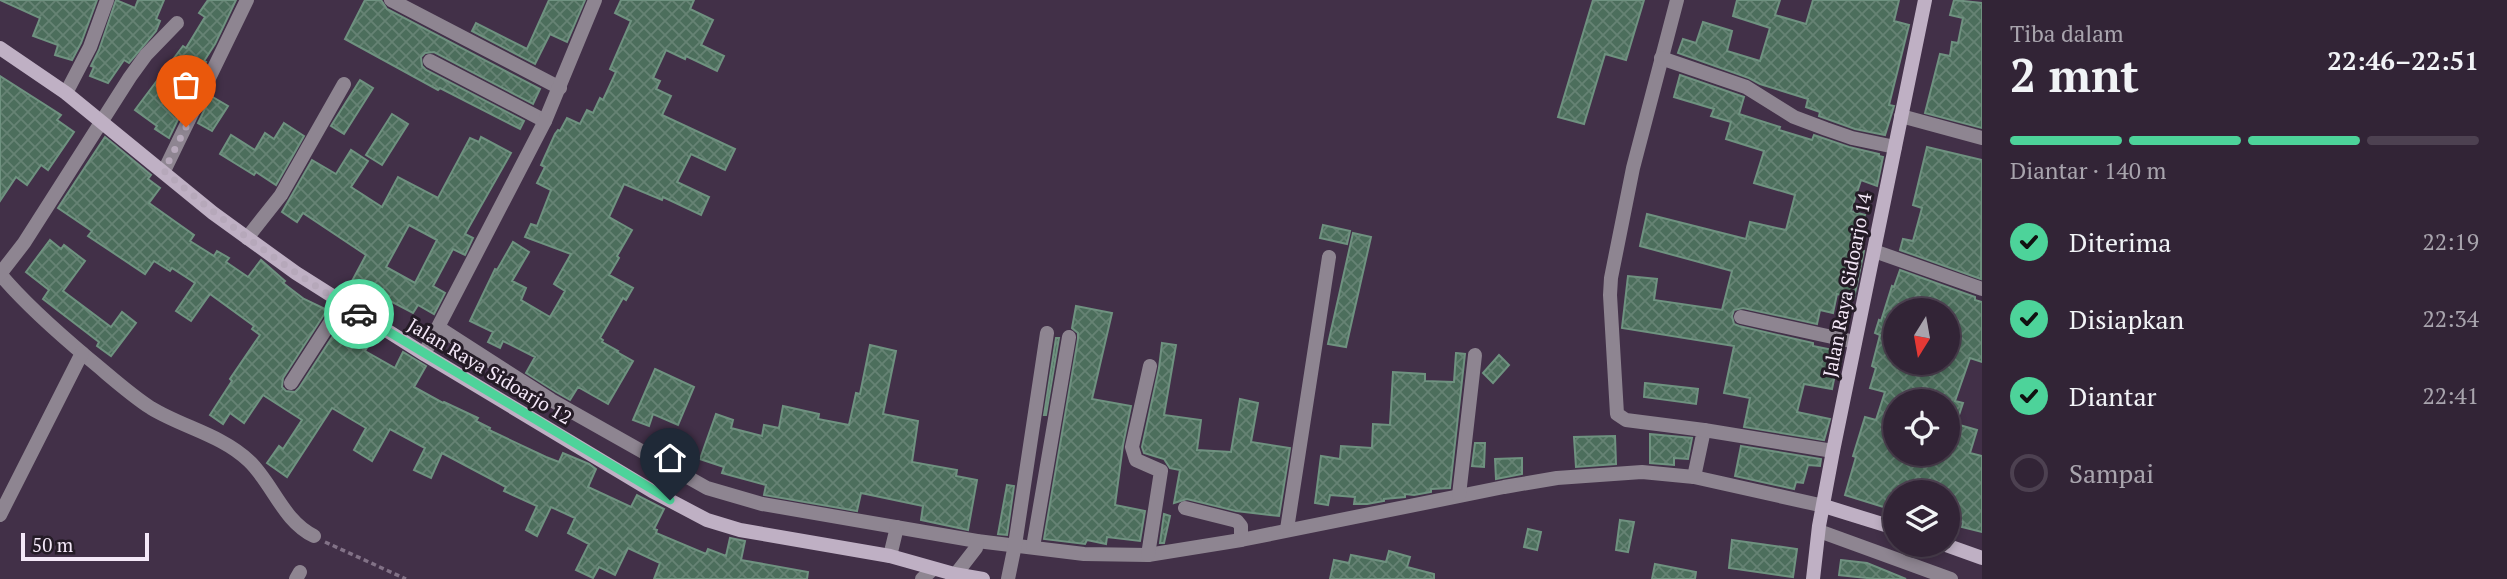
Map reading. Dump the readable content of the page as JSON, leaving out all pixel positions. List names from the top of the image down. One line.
{"streets":{"main road":["Jalan Raya Sidoarjo 14","Jalan Raya Sidoarjo 12"]},"scale_bar":"50 m","north":"bottom","page":{"heading":["2 mnt","Tiba dalam","22:46–22:51"],"bar":"Diantar · 140 m","list":[["Diterima","22:19"],["Disiapkan","22:34"],["Diantar","22:41"],"Sampai"],"scale":"50 m"}}
